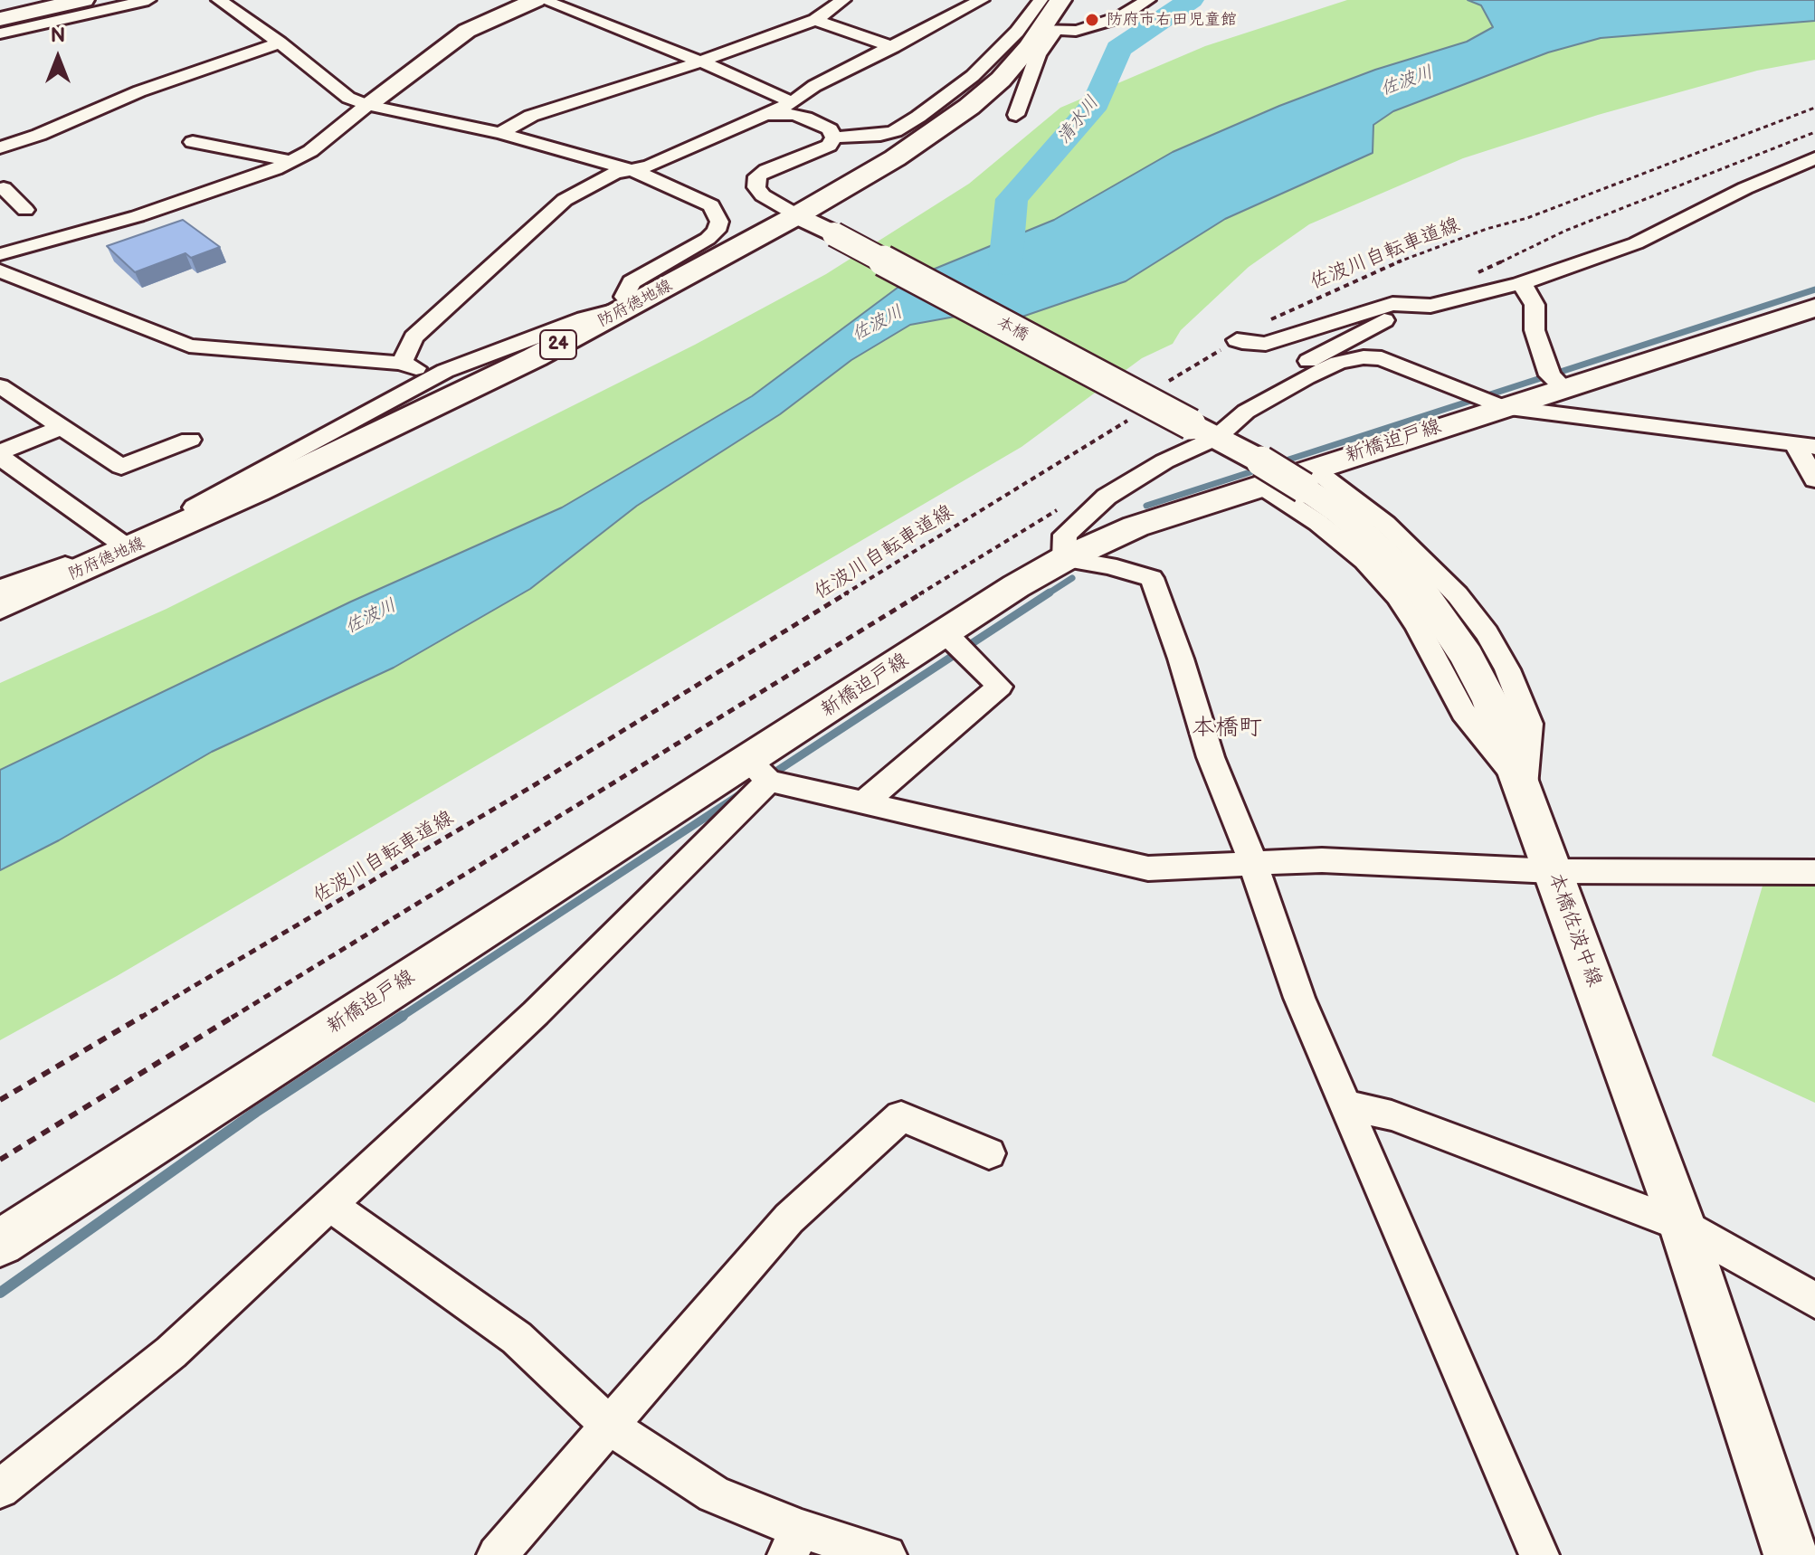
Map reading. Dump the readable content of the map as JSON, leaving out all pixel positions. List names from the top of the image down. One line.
{"streets":{"main road":["防府徳地線","24"],"street":["本橋","新橋迫戸線","本橋佐波中線"],"path":["佐波川自転車道線"]},"crossings":[["防府徳地線","本橋"],["新橋迫戸線","本橋佐波中線"]],"districts":["本橋町"],"water":["佐波川","清水川"],"places":["防府市右田児童館"],"north":"top"}
